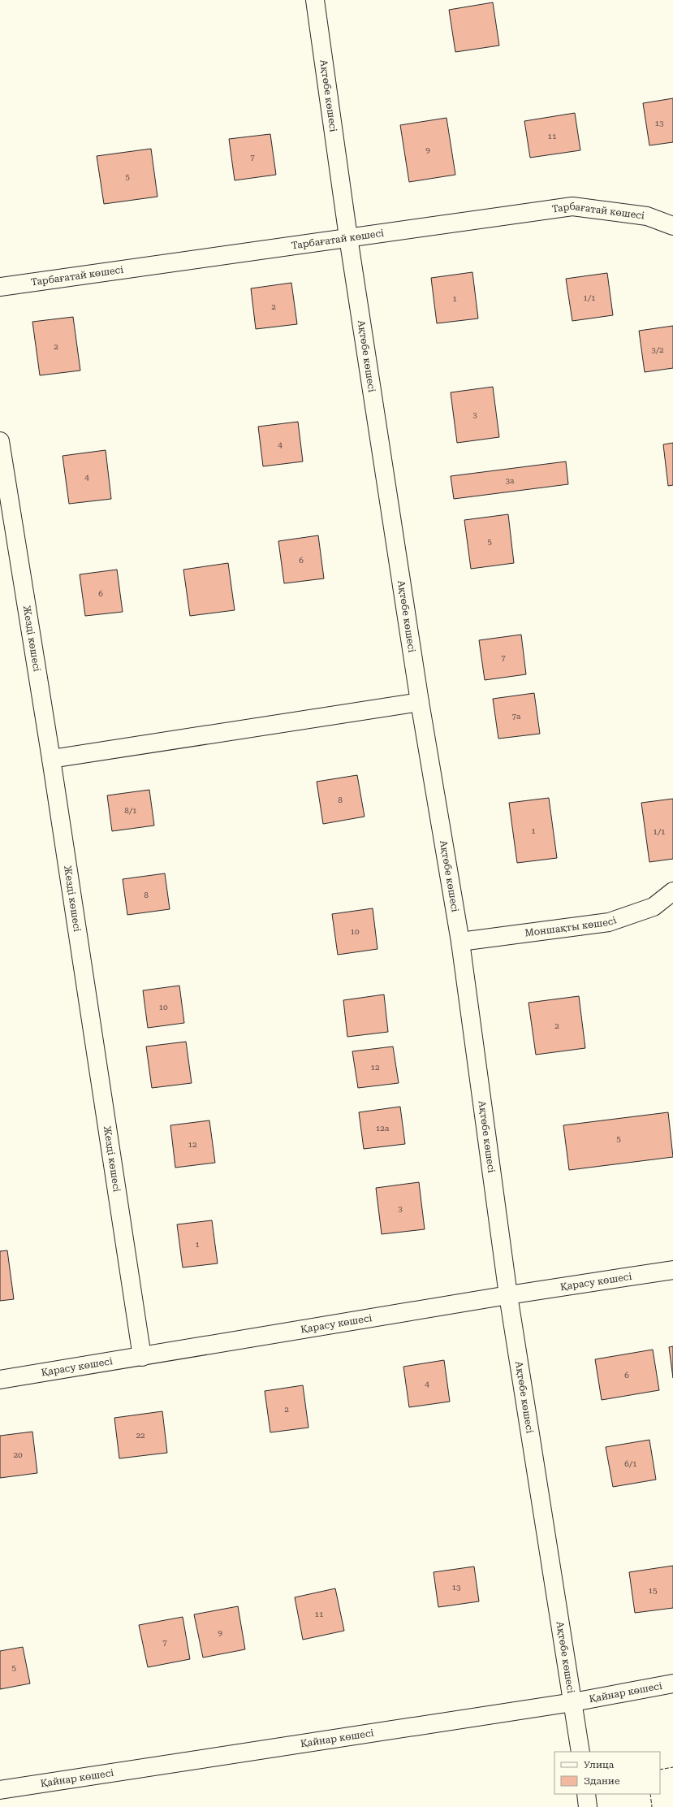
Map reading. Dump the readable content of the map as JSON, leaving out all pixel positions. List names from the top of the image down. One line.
{"streets":{"street":["Ақтөбе көшесі","Тарбағатай көшесі","Жезді көшесі","Моншақты көшесі","Қарасу көшесі","Қайнар көшесі"]},"crossings":[["Ақтөбе көшесі","Тарбағатай көшесі"],["Ақтөбе көшесі","Моншақты көшесі"],["Ақтөбе көшесі","Қарасу көшесі"],["Ақтөбе көшесі","Қайнар көшесі"],["Жезді көшесі","Қарасу көшесі"]],"house_numbers":["13","11","9","7","5","1/1","1","2","2","3/2","3","4","4","3а","5","6","6","7","7а","8","8/1","1","1/1","8","10","10","2","12","12а","5","12","3","1","6","4","2","22","20","6/1","13","15","11","9","7","5"],"legend":["Улица","Здание"]}
